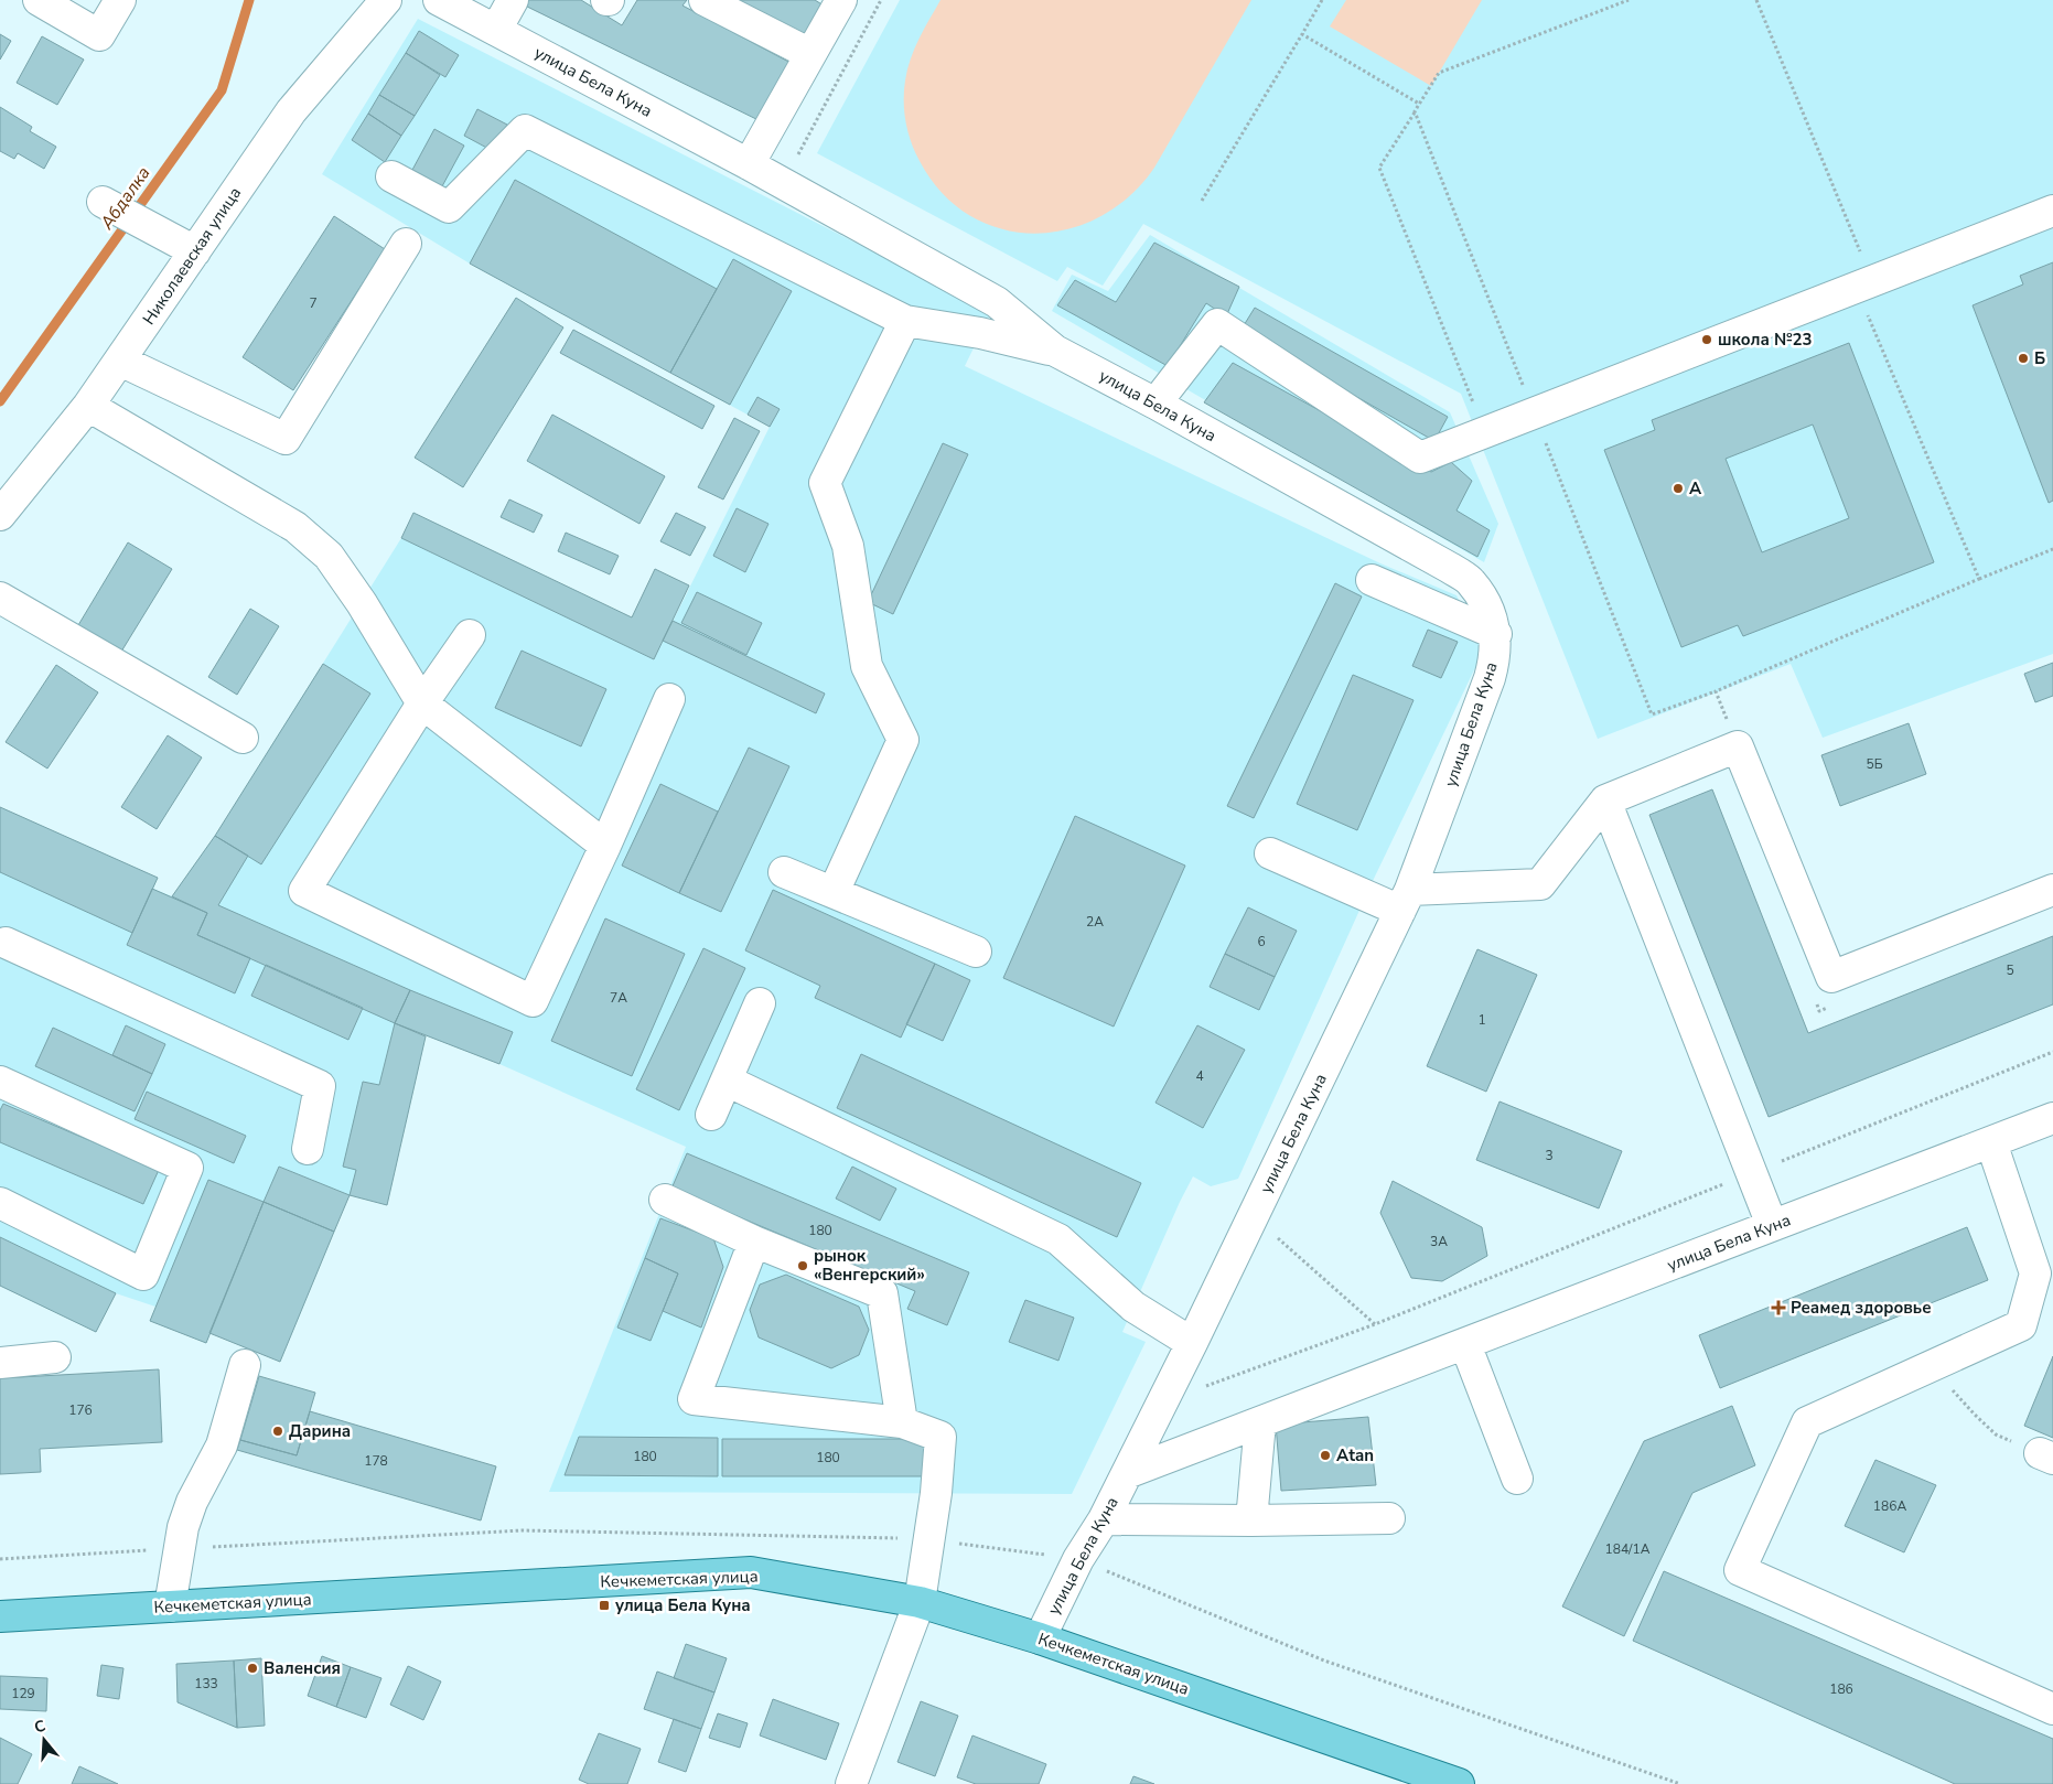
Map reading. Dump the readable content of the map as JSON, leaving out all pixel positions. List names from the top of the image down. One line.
{"streets":{"main road":["Кечкеметская улица"],"street":["улица Бела Куна","Николаевская улица"]},"crossings":[["улица Бела Куна","Кечкеметская улица"]],"water":["Абдалка"],"places":{"other":["школа №23","Б","А","рынок «Венгерский»","Дарина","Аtan","Валенсия"],"health":["Реамед здоровье"],"transit":["улица Бела Куна"]},"house_numbers":["7","5Б","2А","6","5","7А","1","4","3","180","3А","176","180","180","178","186А","184/1А","133","186","129"],"north":"top"}
